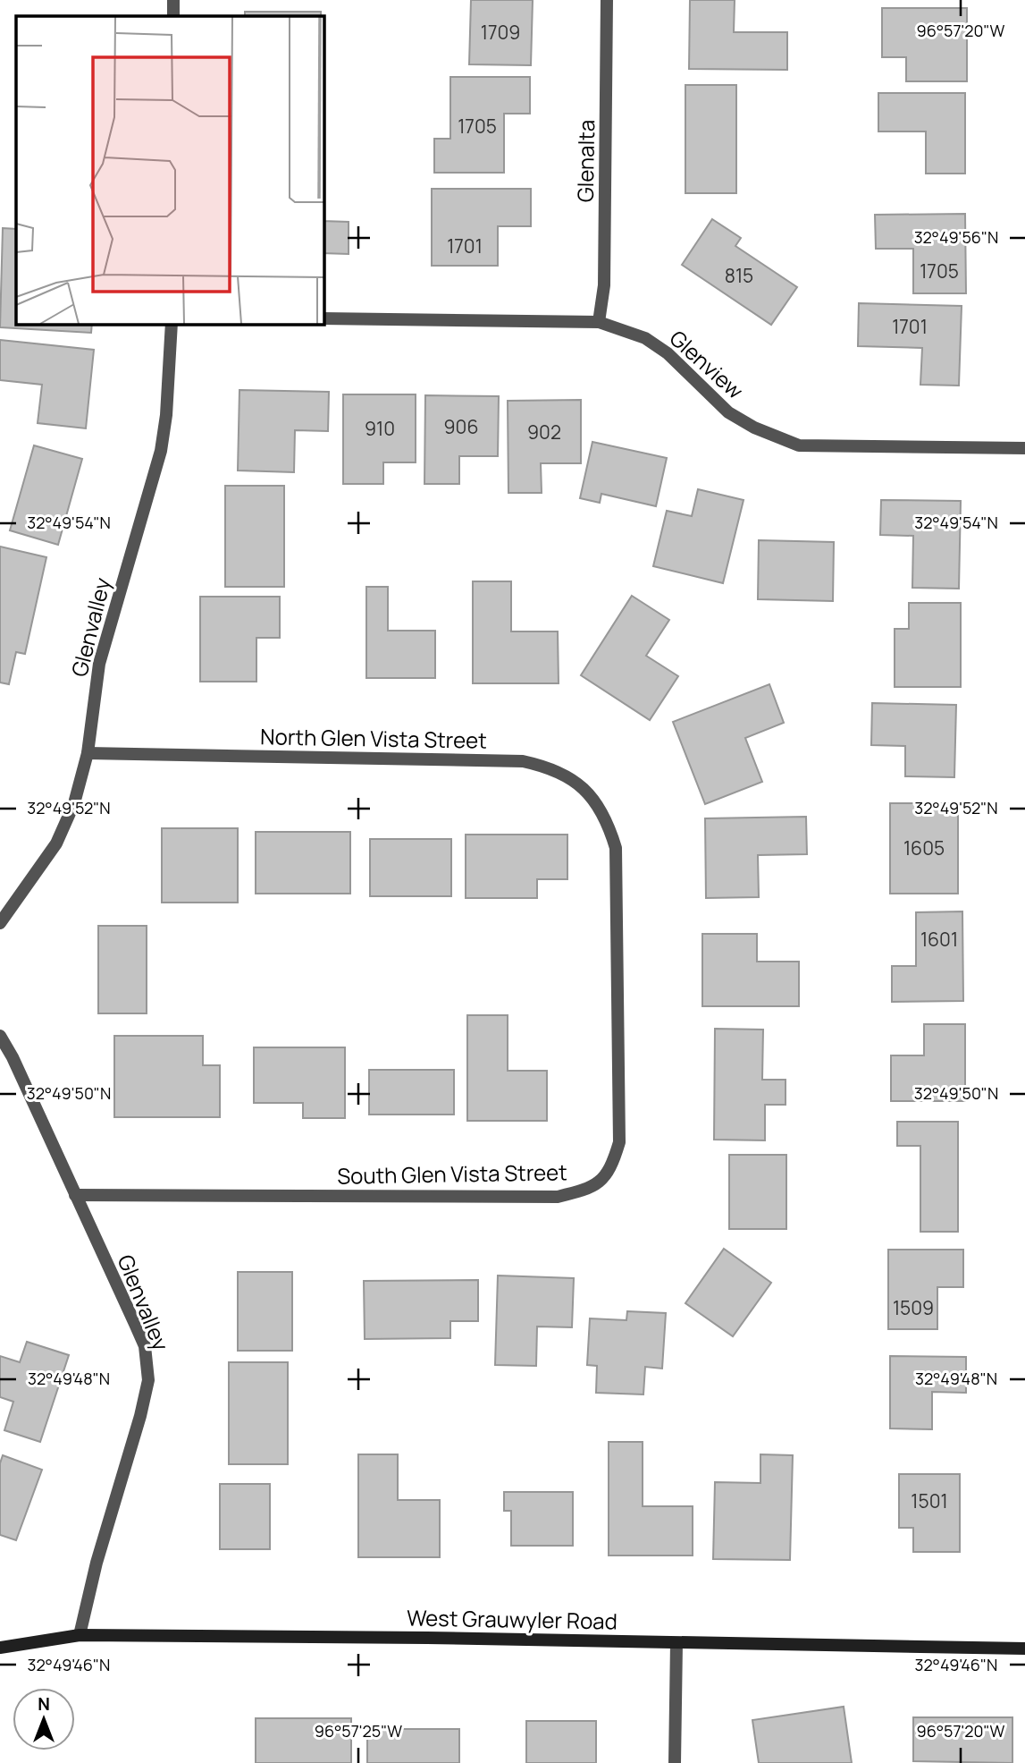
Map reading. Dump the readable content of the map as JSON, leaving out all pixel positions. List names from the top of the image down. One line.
{"streets":{"main road":["West Grauwyler Road"],"street":["Glenalta","Glenview","Glenvalley","North Glen Vista Street","South Glen Vista Street"]},"crossings":[["Glenalta","Glenview"],["Glenvalley","North Glen Vista Street"],["Glenvalley","South Glen Vista Street"],["Glenvalley","West Grauwyler Road"],["North Glen Vista Street","South Glen Vista Street"]],"house_numbers":["1709","1705","1701","1705","815","1701","906","910","902","1605","1601","1509","1501"],"north":"top","coordinates":["96°57'20\"W","32°49'56\"N","32°49'54\"N","32°49'52\"N","32°49'50\"N","32°49'48\"N","32°49'46\"N","96°57'25\"W"]}
